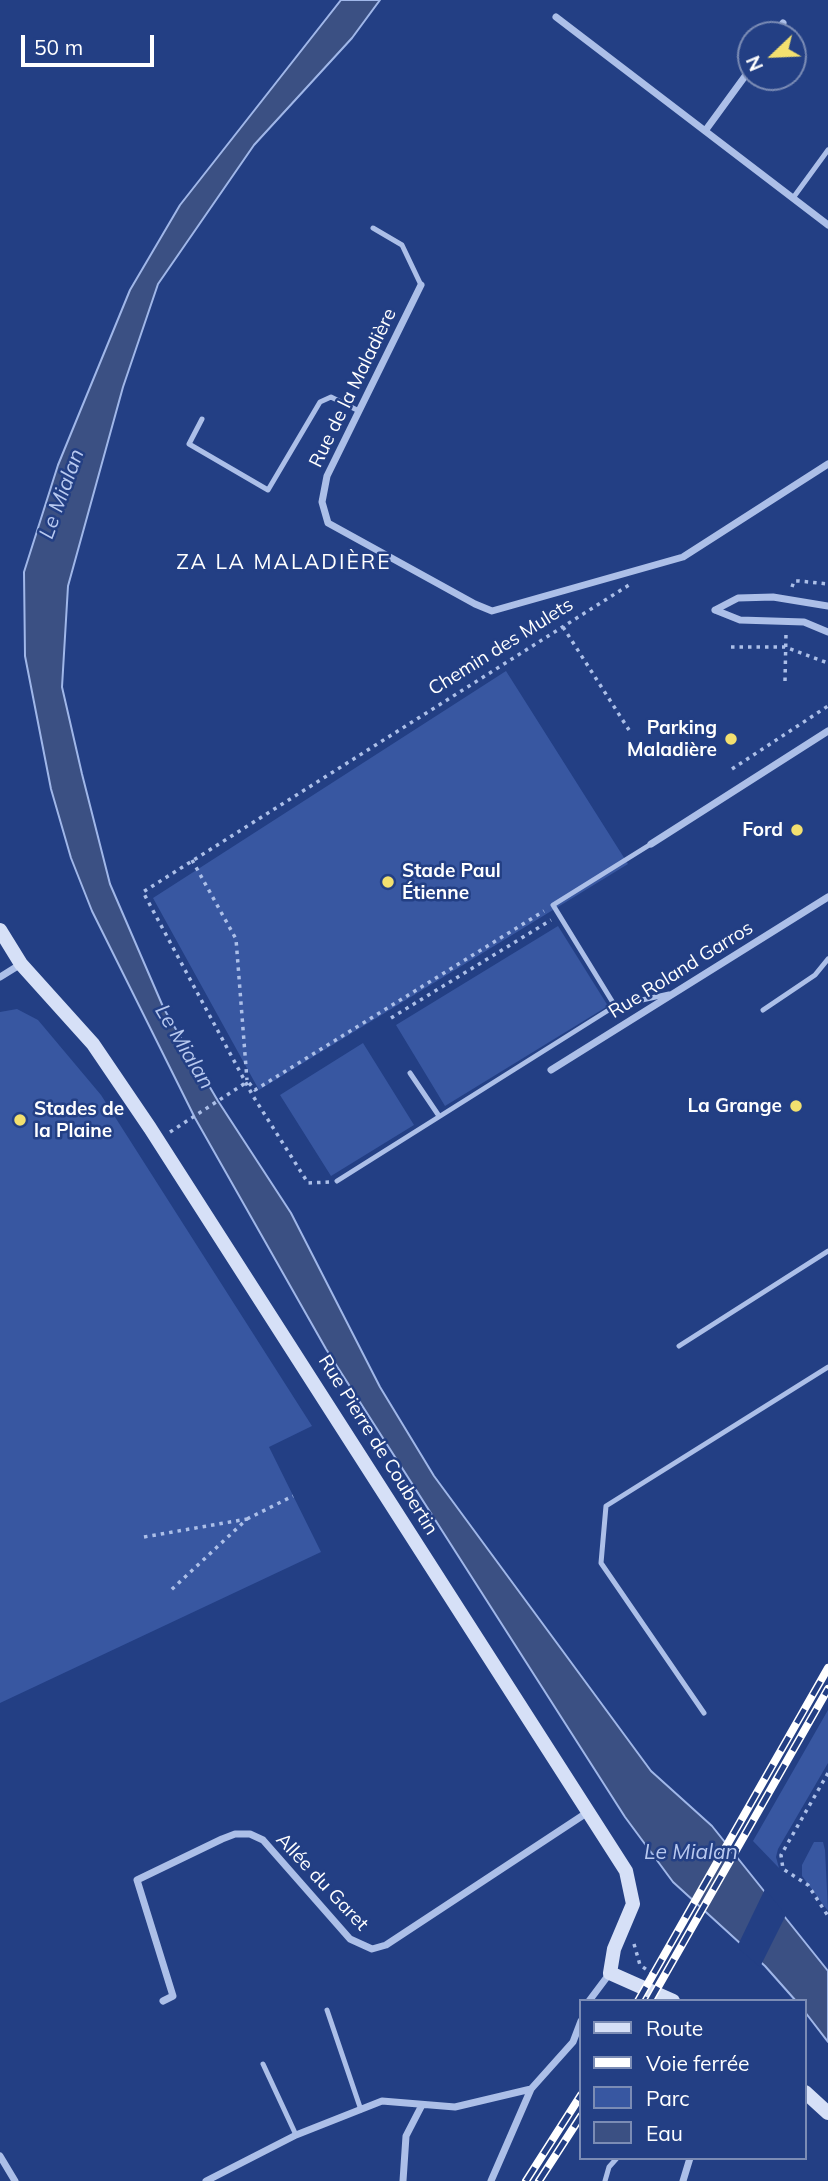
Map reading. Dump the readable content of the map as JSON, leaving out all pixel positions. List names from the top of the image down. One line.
{"streets":{"street":["Rue de la Maladière","Rue Roland Garros","Rue Pierre de Coubertin","Allée du Garet"],"path":["Chemin des Mulets"]},"crossings":[["Rue de la Maladière","Chemin des Mulets"],["Rue Pierre de Coubertin","Allée du Garet"]],"districts":["ZA LA MALADIÈRE"],"water":["Le Mialan"],"places":["Parking Maladière","Ford","Stade Paul Étienne","La Grange","Stades de la Plaine"],"legend":["Route","Voie ferrée","Parc","Eau"],"scale_bar":"50 m","north":"bottom left"}
